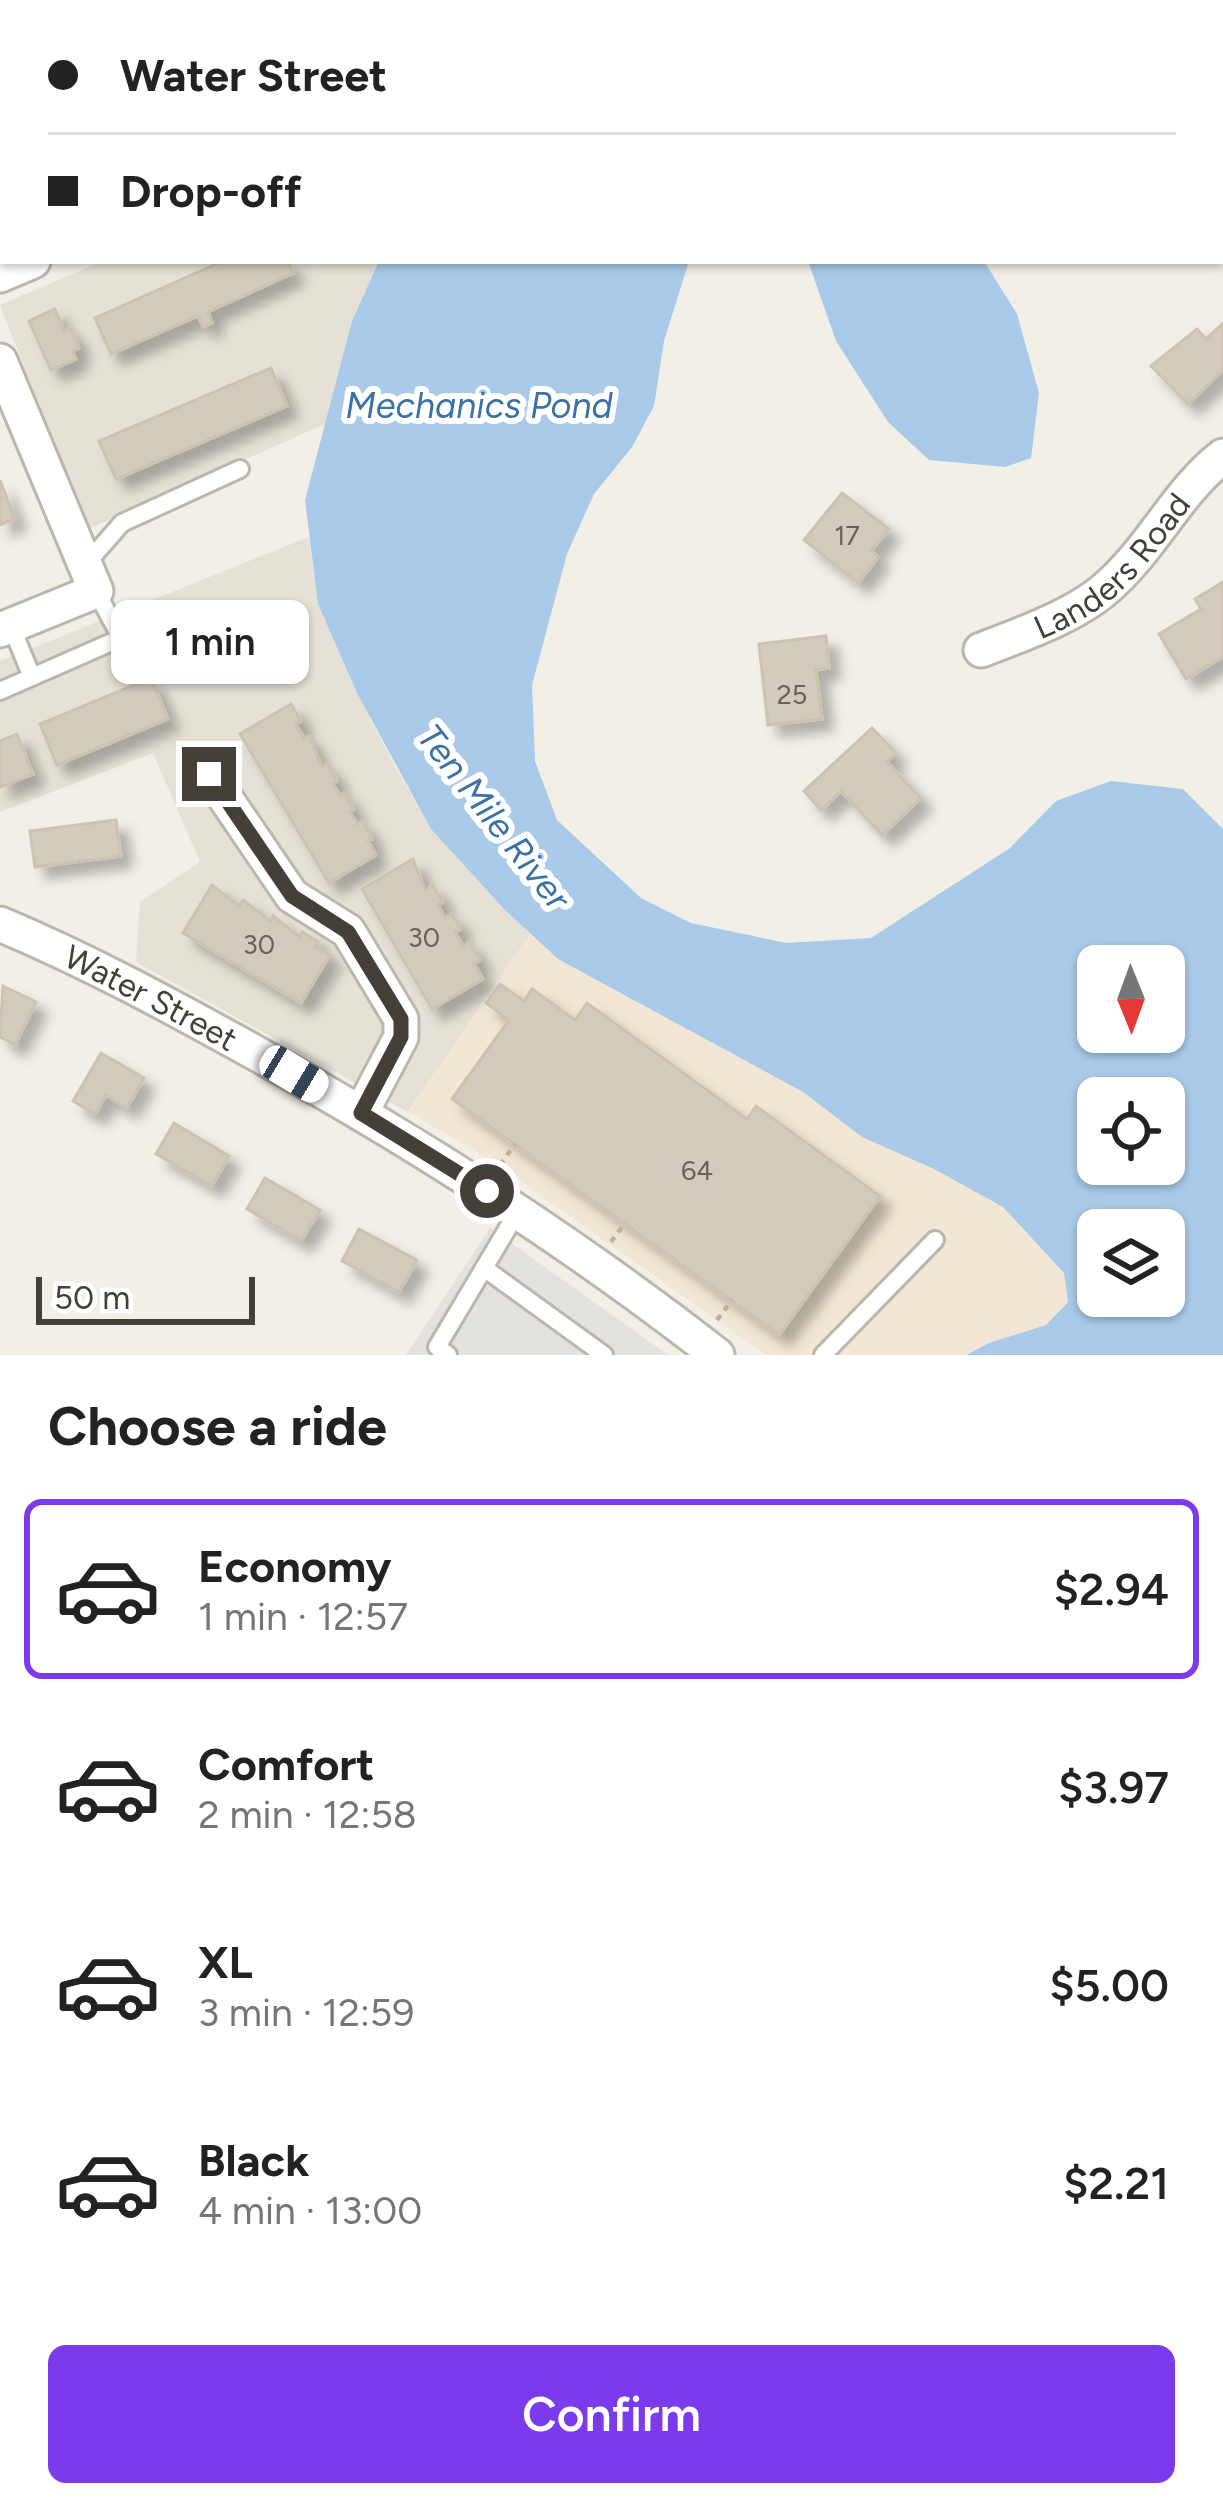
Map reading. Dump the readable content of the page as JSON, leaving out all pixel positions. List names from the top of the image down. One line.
{"streets":{"street":["Landers Road","Water Street"]},"water":["Mechanics Pond","Ten Mile River"],"house_numbers":["17","25","30","30","64"],"scale_bar":"50 m","north":"bottom","page":{"banner":["Water Street","Drop-off"],"bubble":"1 min","scale":"50 m","heading":"Choose a ride","list":[{"name":"Economy","note":"1 min · 12:57","value":"$2.94"},{"name":"Comfort","note":"2 min · 12:58","value":"$3.97"},{"name":"XL","note":"3 min · 12:59","value":"$5.00"},{"name":"Black","note":"4 min · 13:00","value":"$2.21"}],"buttons":"Confirm"}}
